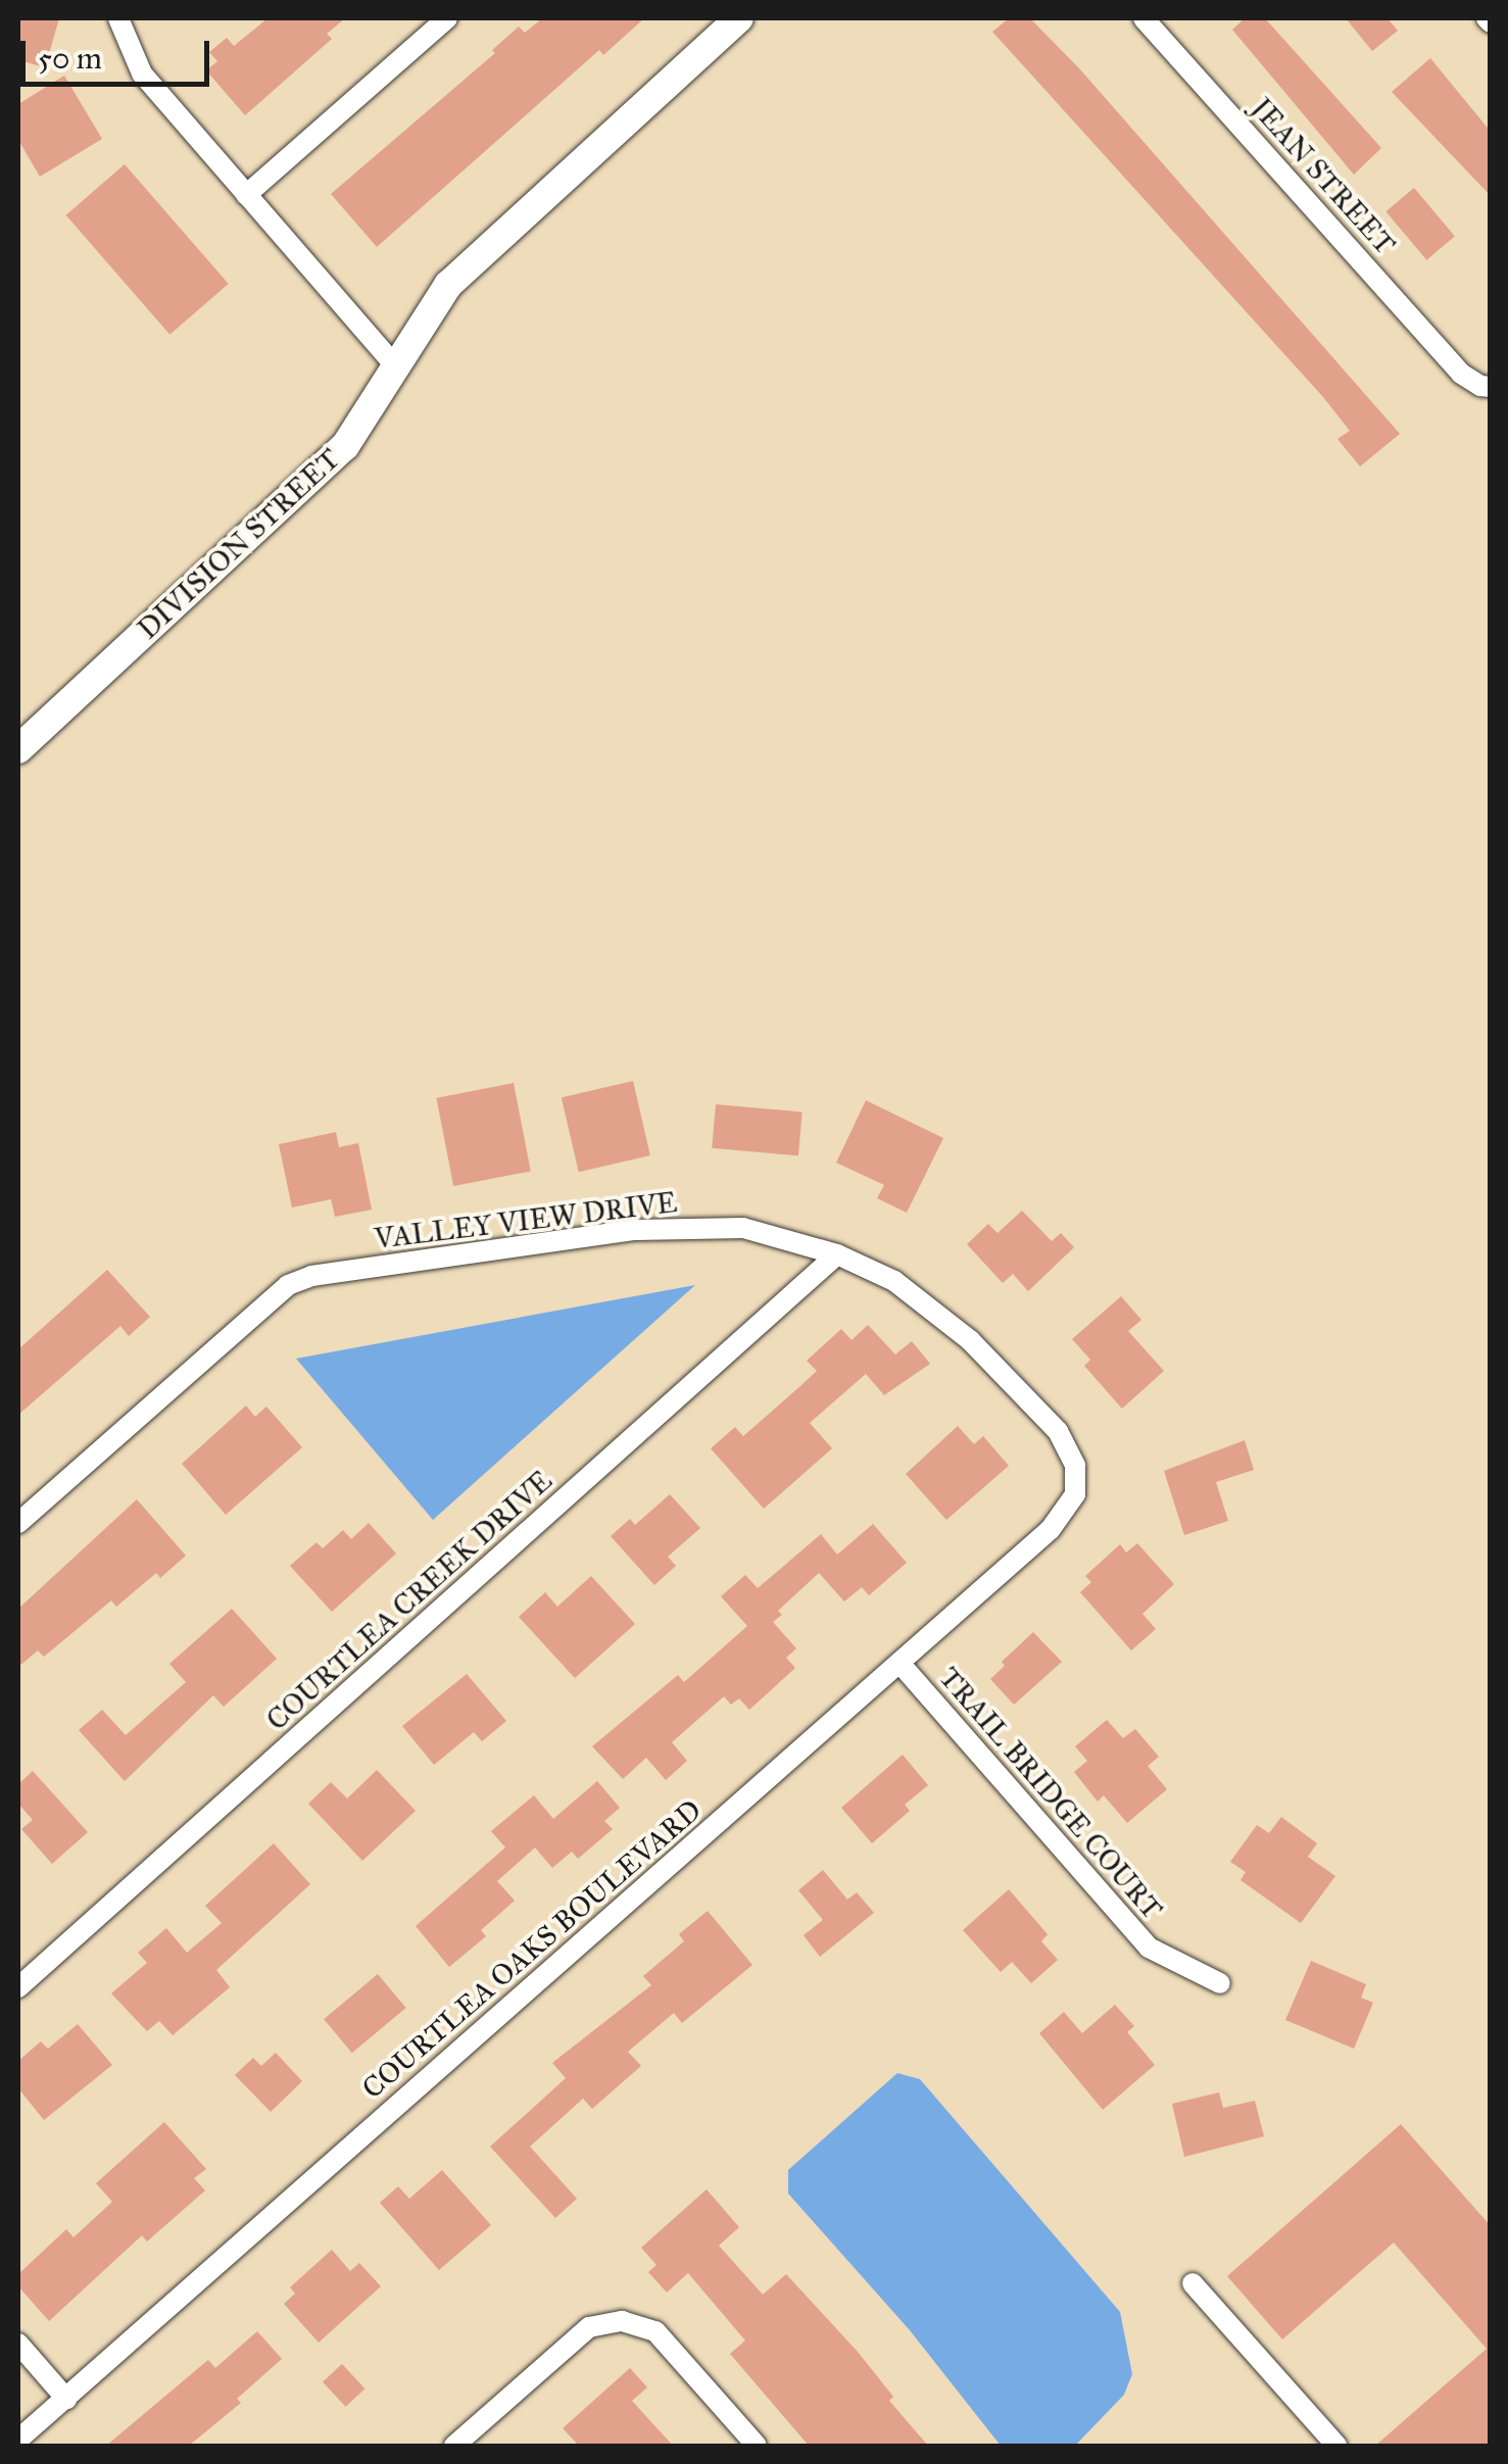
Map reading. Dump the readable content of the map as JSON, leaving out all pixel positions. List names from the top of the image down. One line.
{"streets":{"street":["JEAN STREET","DIVISION STREET","VALLEY VIEW DRIVE","COURTLEA CREEK DRIVE","TRAIL BRIDGE COURT","COURTLEA OAKS BOULEVARD"]},"crossings":[["VALLEY VIEW DRIVE","COURTLEA CREEK DRIVE"],["VALLEY VIEW DRIVE","COURTLEA OAKS BOULEVARD"],["TRAIL BRIDGE COURT","COURTLEA OAKS BOULEVARD"]],"scale_bar":"50 m"}
